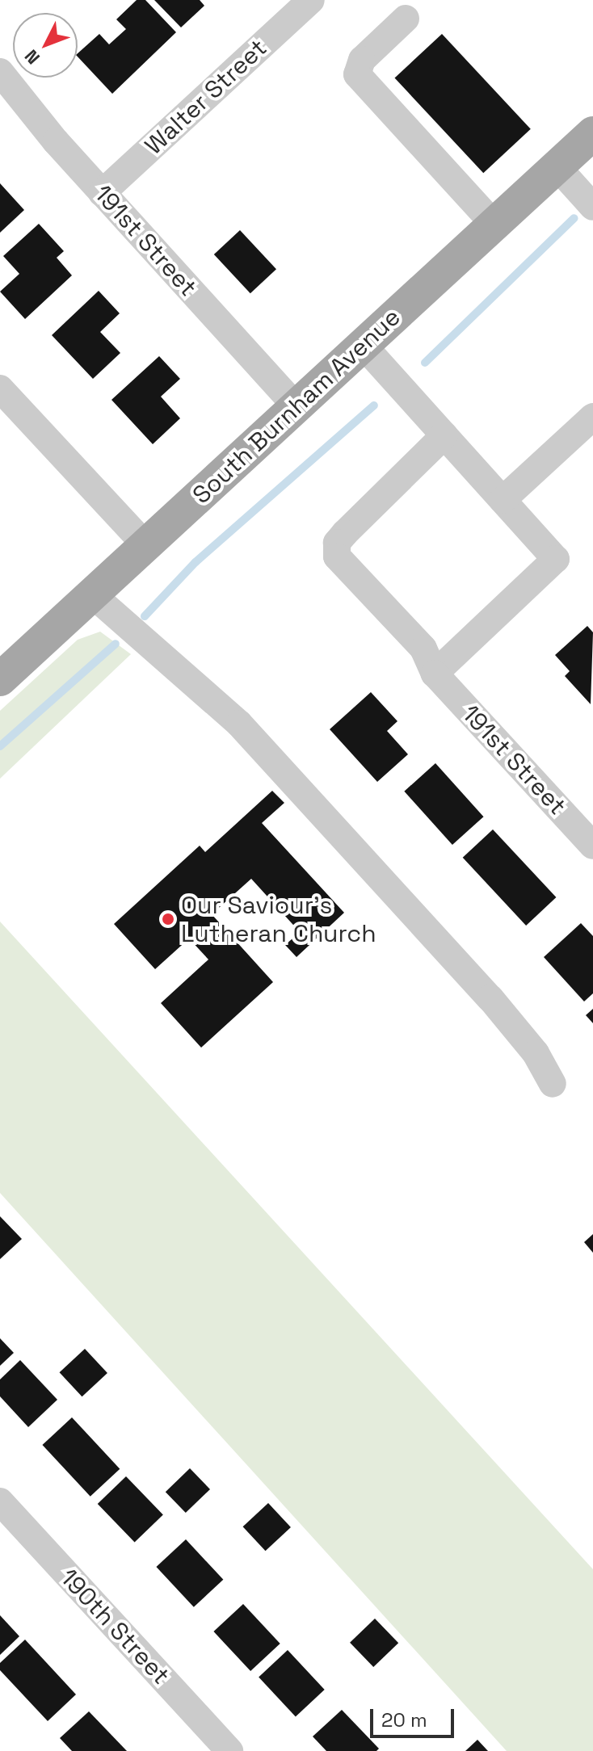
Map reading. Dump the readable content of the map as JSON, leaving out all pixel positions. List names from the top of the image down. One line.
{"streets":{"main road":["South Burnham Avenue"],"street":["Walter Street","191st Street","190th Street"]},"crossings":[["Walter Street","191st Street"],["191st Street","South Burnham Avenue"]],"places":["Our Saviour's Lutheran Church"],"scale_bar":"20 m","north":"bottom left"}
